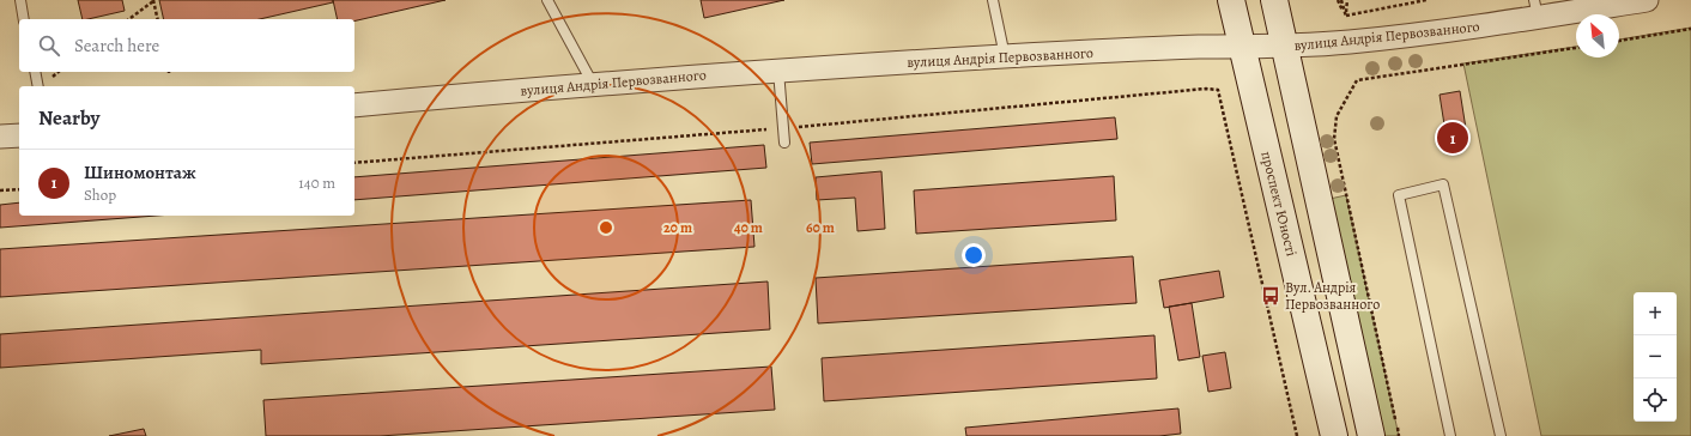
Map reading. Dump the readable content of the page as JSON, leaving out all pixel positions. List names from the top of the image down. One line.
{"streets":{"main road":["проспект Юності"],"street":["вулиця Андрія Первозванного"]},"crossings":[["вулиця Андрія Первозванного","проспект Юності"]],"places":{"bus stop":["Вул. Андрія Первозванного"]},"north":"top left","page":{"search":"Search here","heading":"Nearby","pins":"1","list":[{"mark":"1","name":"Шиномонтаж","note":"Shop","value":"140 m"}],"map_buttons":["+","−"]},"rings":["20 m","40 m","60 m"]}
